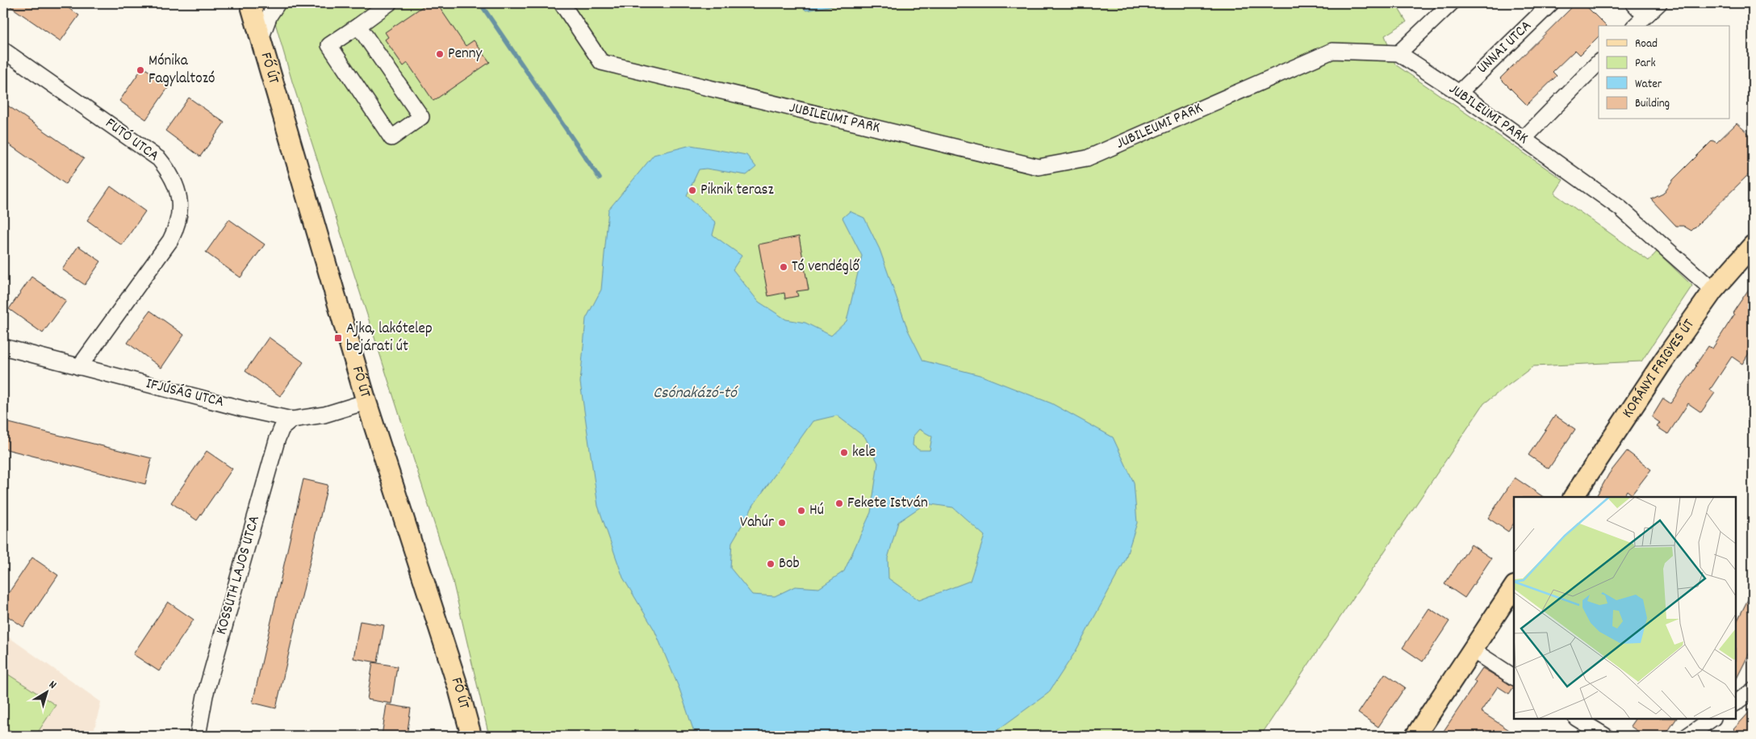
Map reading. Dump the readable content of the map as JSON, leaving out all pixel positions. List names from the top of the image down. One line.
{"streets":{"main road":["FŐ ÚT","KORÁNYI FRIGYES ÚT"],"street":["UNNAI UTCA","JUBILEUMI PARK","FUTÓ UTCA","IFJÚSÁG UTCA","KOSSUTH LAJOS UTCA"]},"crossings":[["UNNAI UTCA","JUBILEUMI PARK"],["FŐ ÚT","IFJÚSÁG UTCA"],["JUBILEUMI PARK","KORÁNYI FRIGYES ÚT"],["FUTÓ UTCA","IFJÚSÁG UTCA"],["IFJÚSÁG UTCA","KOSSUTH LAJOS UTCA"]],"water":["Csónakázó-tó"],"places":{"other":["Penny","Mónika Fagylaltozó","Piknik terasz","Tó vendéglő","kele","Fekete István","Hú","Vahúr","Bob"],"transit":["Ajka, lakótelep bejárati út"]},"legend":["Road","Park","Water","Building"],"north":"top right"}
